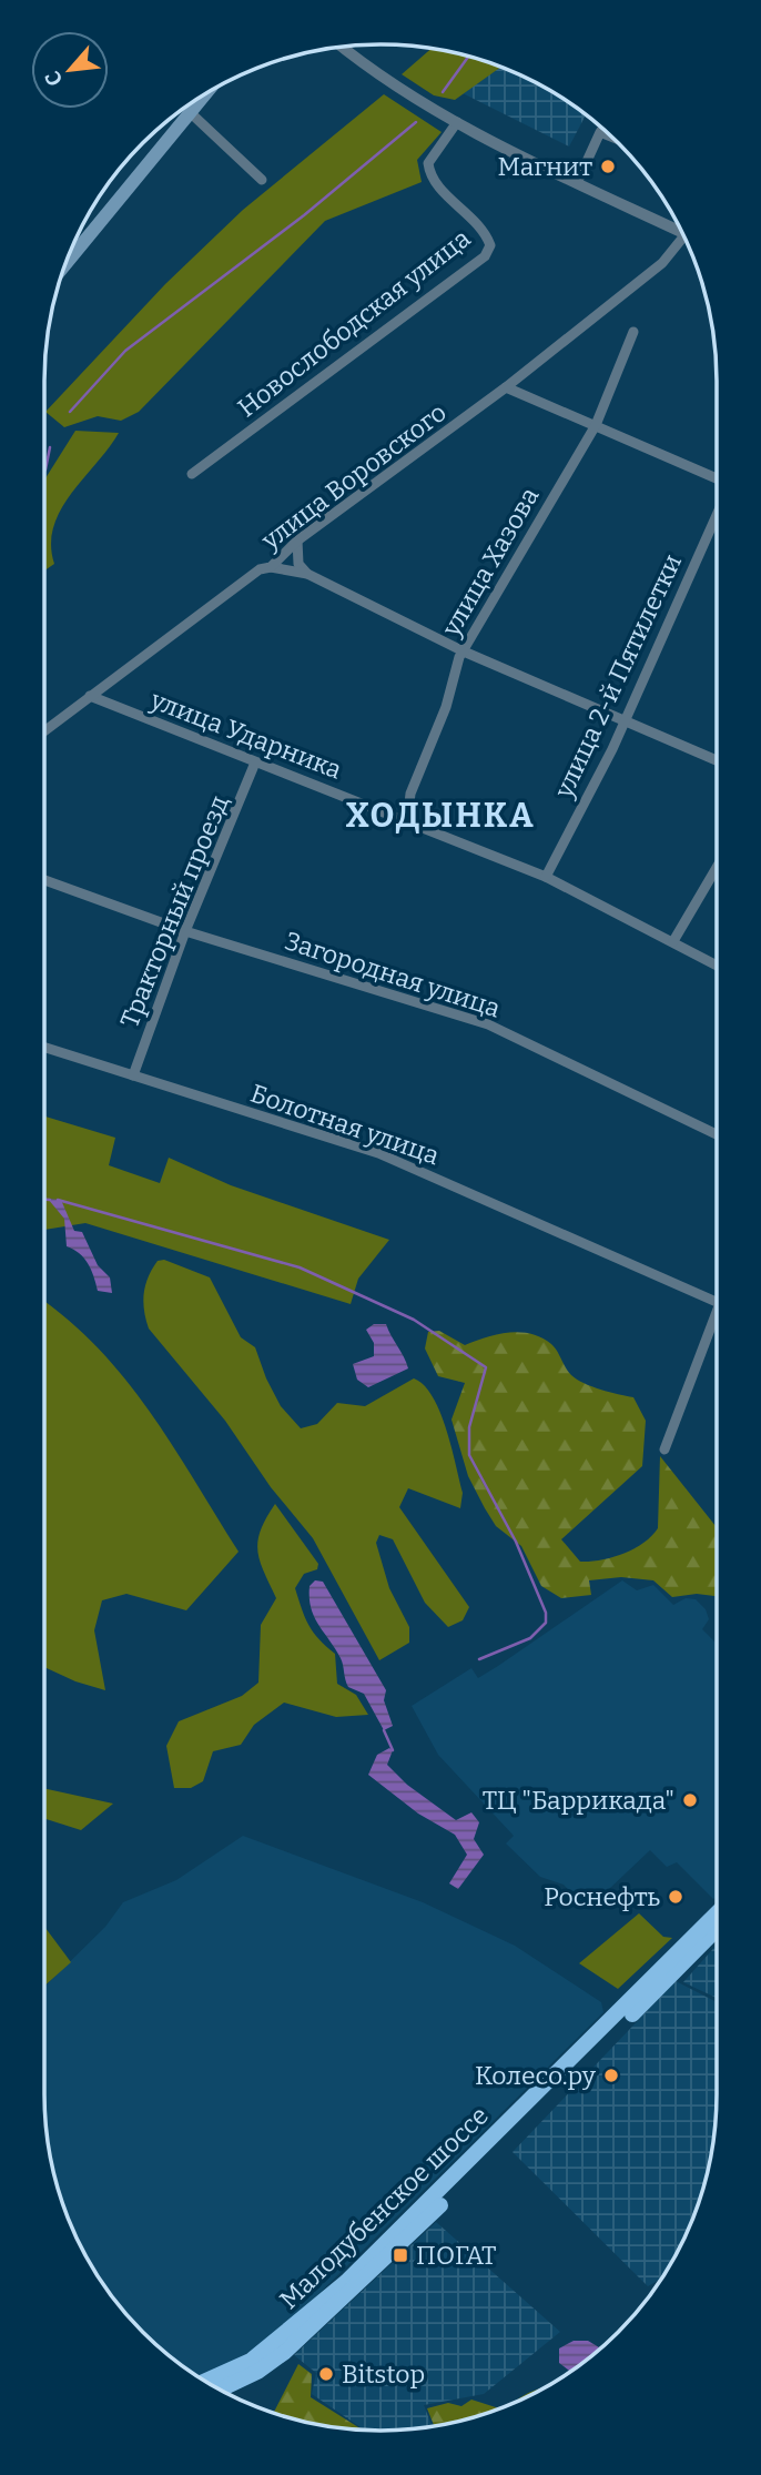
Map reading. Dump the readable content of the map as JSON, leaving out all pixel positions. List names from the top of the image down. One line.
{"streets":{"highway":["Малодубенское шоссе"],"street":["Новослободская улица","улица Воровского","улица Хазова","улица 2-й Пятилетки","улица Ударника","Тракторный проезд","Загородная улица","Болотная улица"]},"crossings":[["улица Воровского","улица Ударника"],["улица Хазова","улица Ударника"],["улица 2-й Пятилетки","улица Ударника"],["улица Ударника","Тракторный проезд"],["Тракторный проезд","Загородная улица"],["Тракторный проезд","Болотная улица"]],"districts":["ХОДЫНКА"],"places":{"other":["Магнит","ТЦ \"Баррикада\"","Роснефть","Колесо.ру","Bitstop"],"transit":["ПОГАТ"]},"north":"bottom left"}
